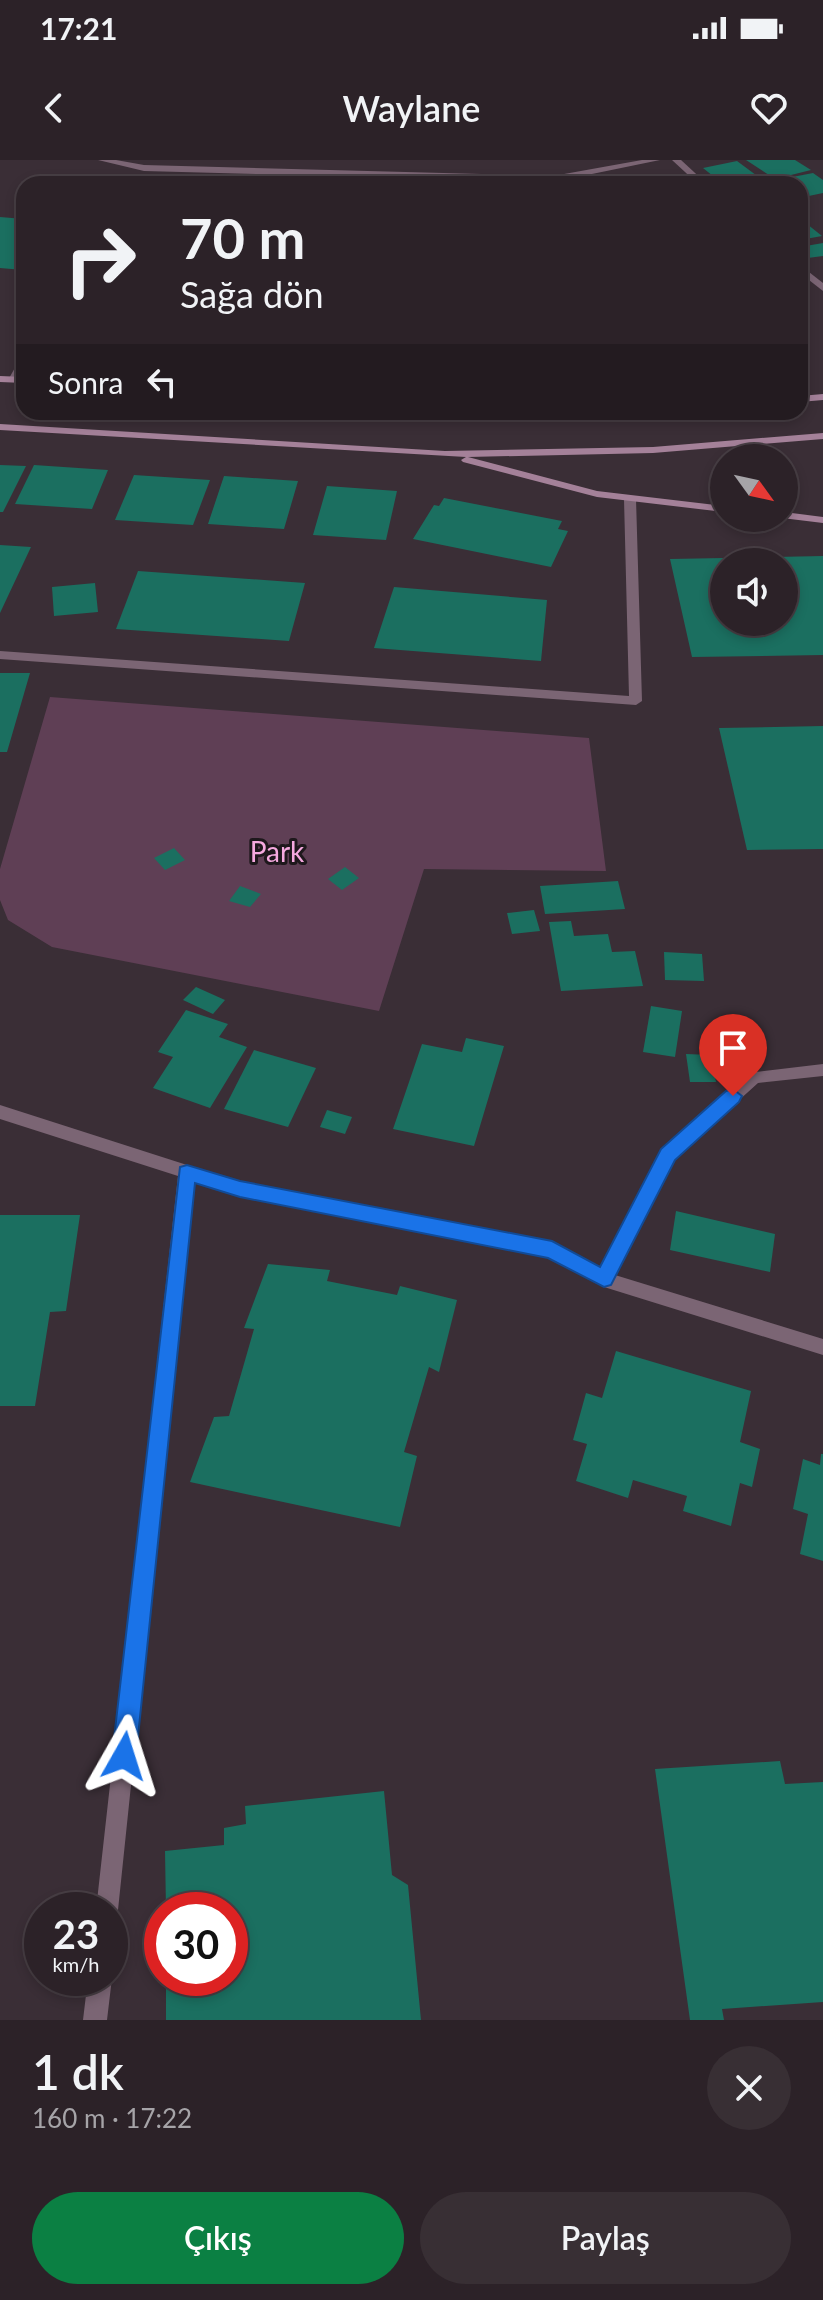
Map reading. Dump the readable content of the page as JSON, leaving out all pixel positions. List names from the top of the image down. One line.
{"parks":["Park"],"north":"bottom right","page":{"status":"17:21","header":"Waylane","turn":["70 m","Sağa dön"],"then":"Sonra","speed":"23 km/h","limit":"30","heading":["1 dk","160 m · 17:22"],"buttons":["Çıkış","Paylaş"]}}
